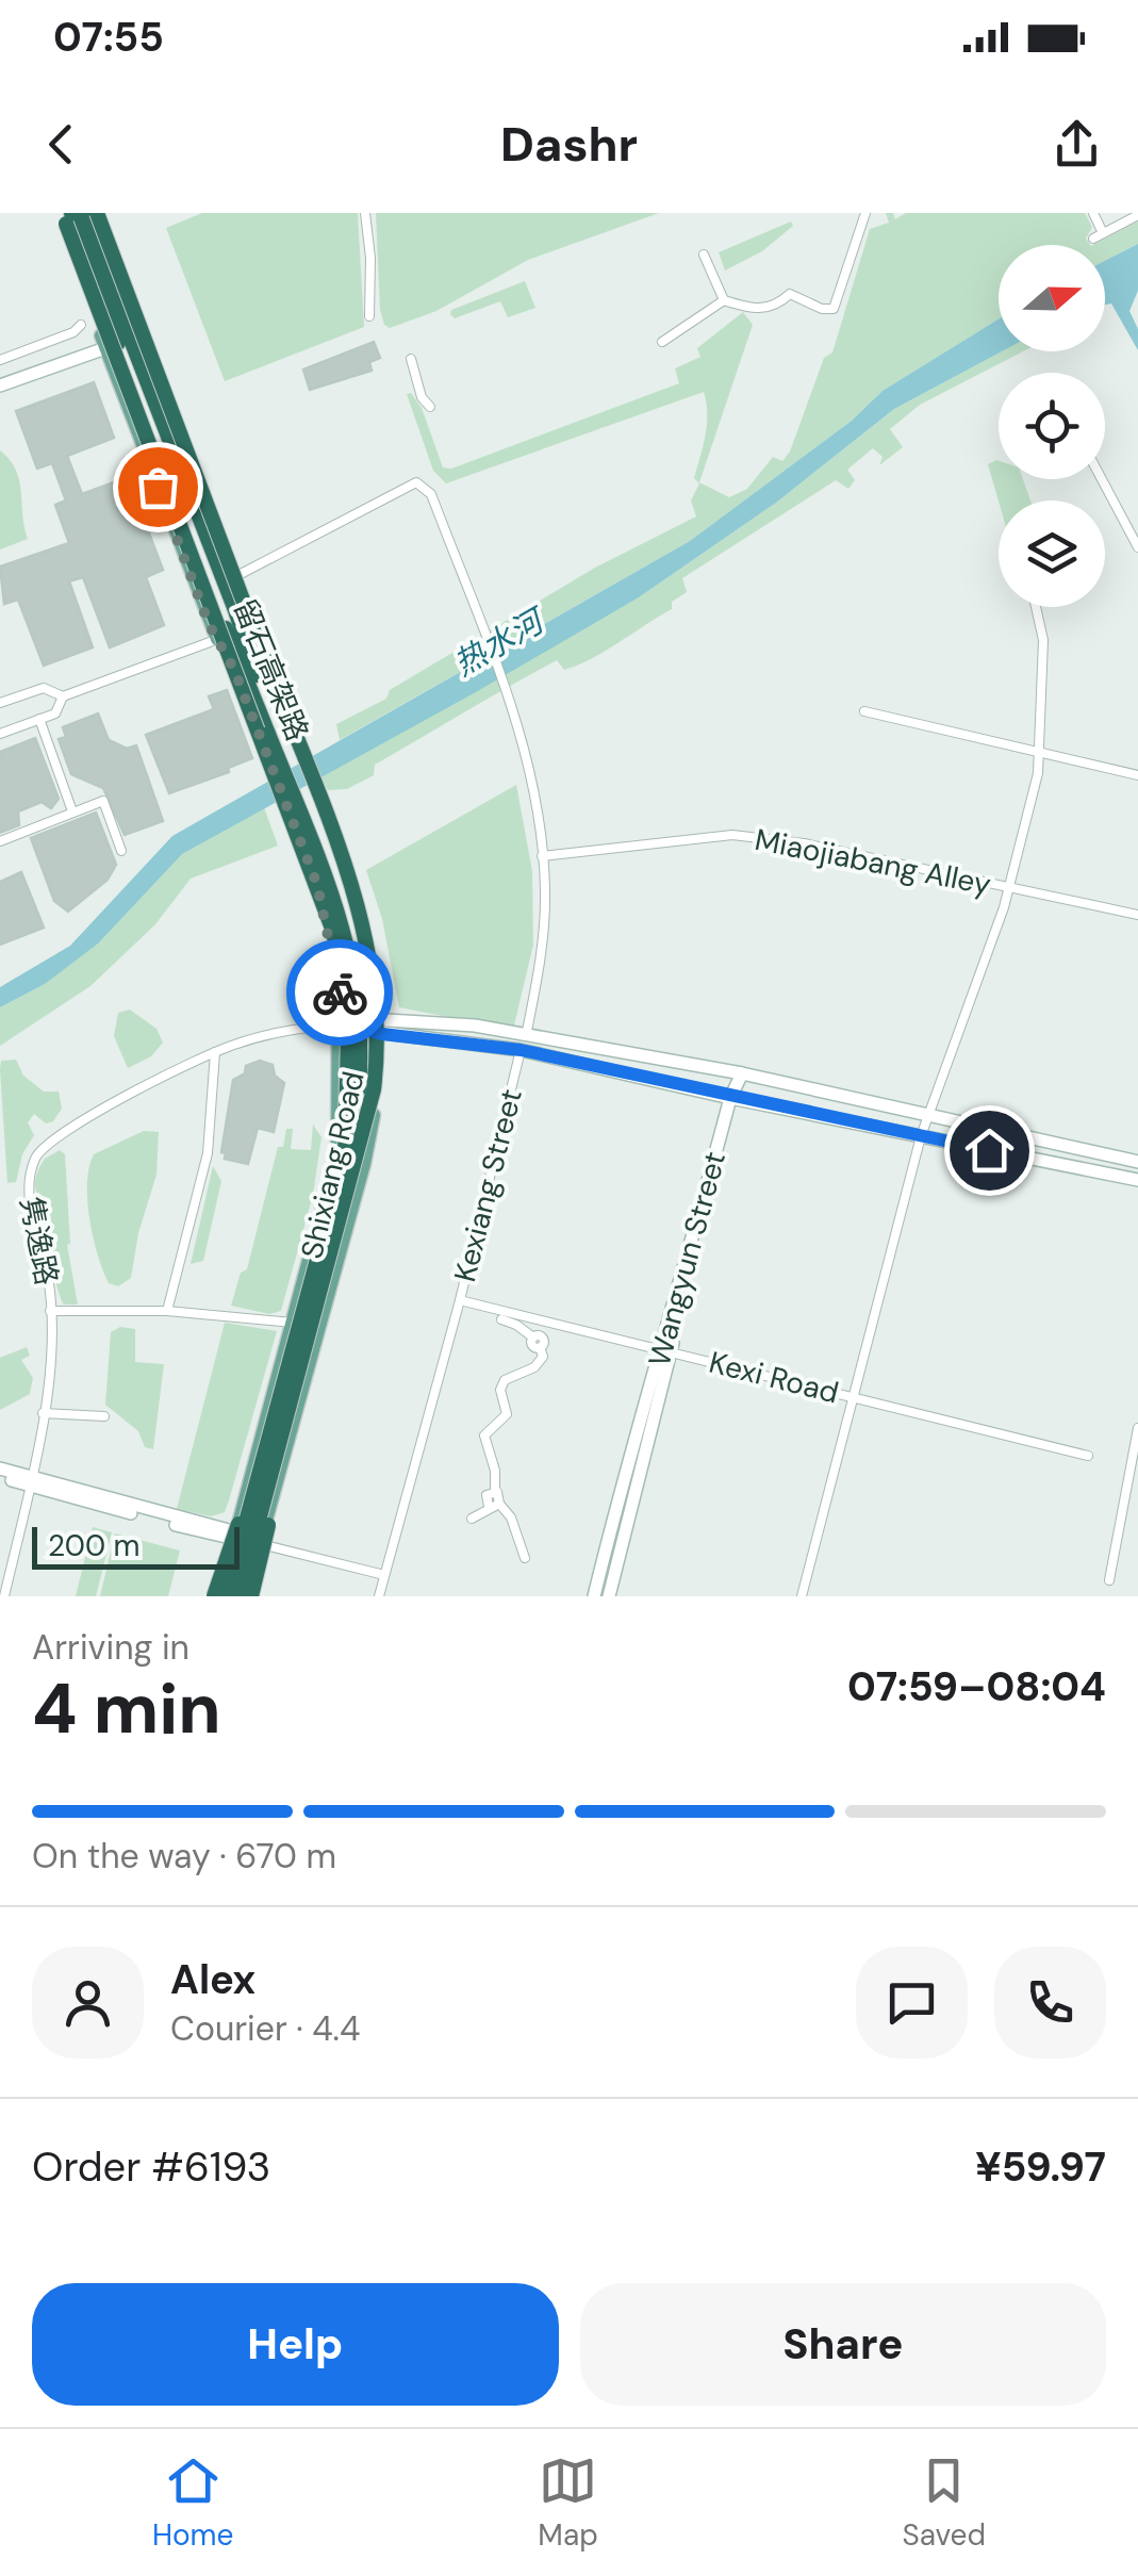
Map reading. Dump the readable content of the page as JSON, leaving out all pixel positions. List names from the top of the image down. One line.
{"streets":{"highway":["留石高架路"],"main road":["Shixiang Road"],"street":["Miaojiabang Alley","Kexiang Street","隽逸路","Wangyun Street","Kexi Road"]},"crossings":[["留石高架路","Shixiang Road"],["Miaojiabang Alley","Kexiang Street"],["Shixiang Road","Kexiang Street"],["Shixiang Road","隽逸路"],["Kexiang Street","Kexi Road"],["Wangyun Street","Kexi Road"]],"water":["热水河"],"scale_bar":"200 m","north":"right","page":{"status":"07:55","header":"Dashr","scale":"200 m","heading":["4 min","Arriving in","07:59–08:04"],"panel":["Alex","Courier · 4.4","Order #6193","¥59.97"],"bar":"On the way · 670 m","buttons":["Help","Share"],"tabs":["Home","Map","Saved"]}}
